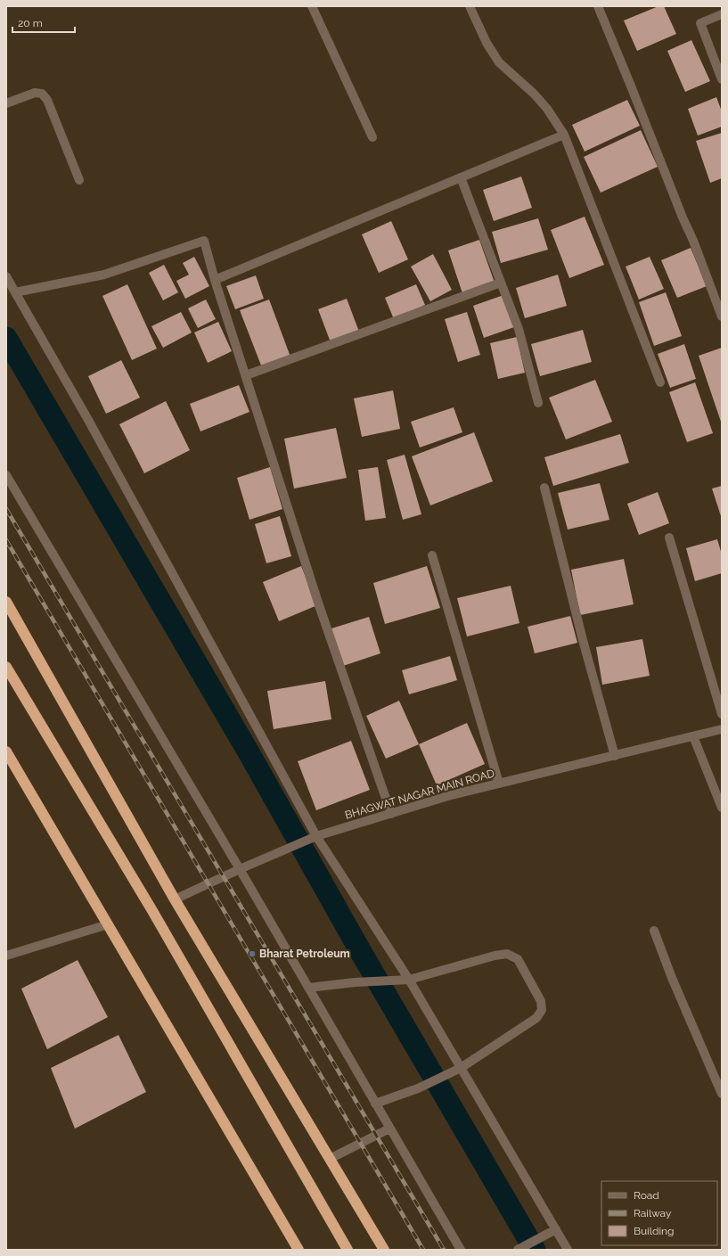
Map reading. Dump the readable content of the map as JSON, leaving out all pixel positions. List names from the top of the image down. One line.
{"streets":{"street":["BHAGWAT NAGAR MAIN ROAD"]},"places":["Bharat Petroleum"],"legend":["Road","Railway","Building"],"scale_bar":"20 m"}
